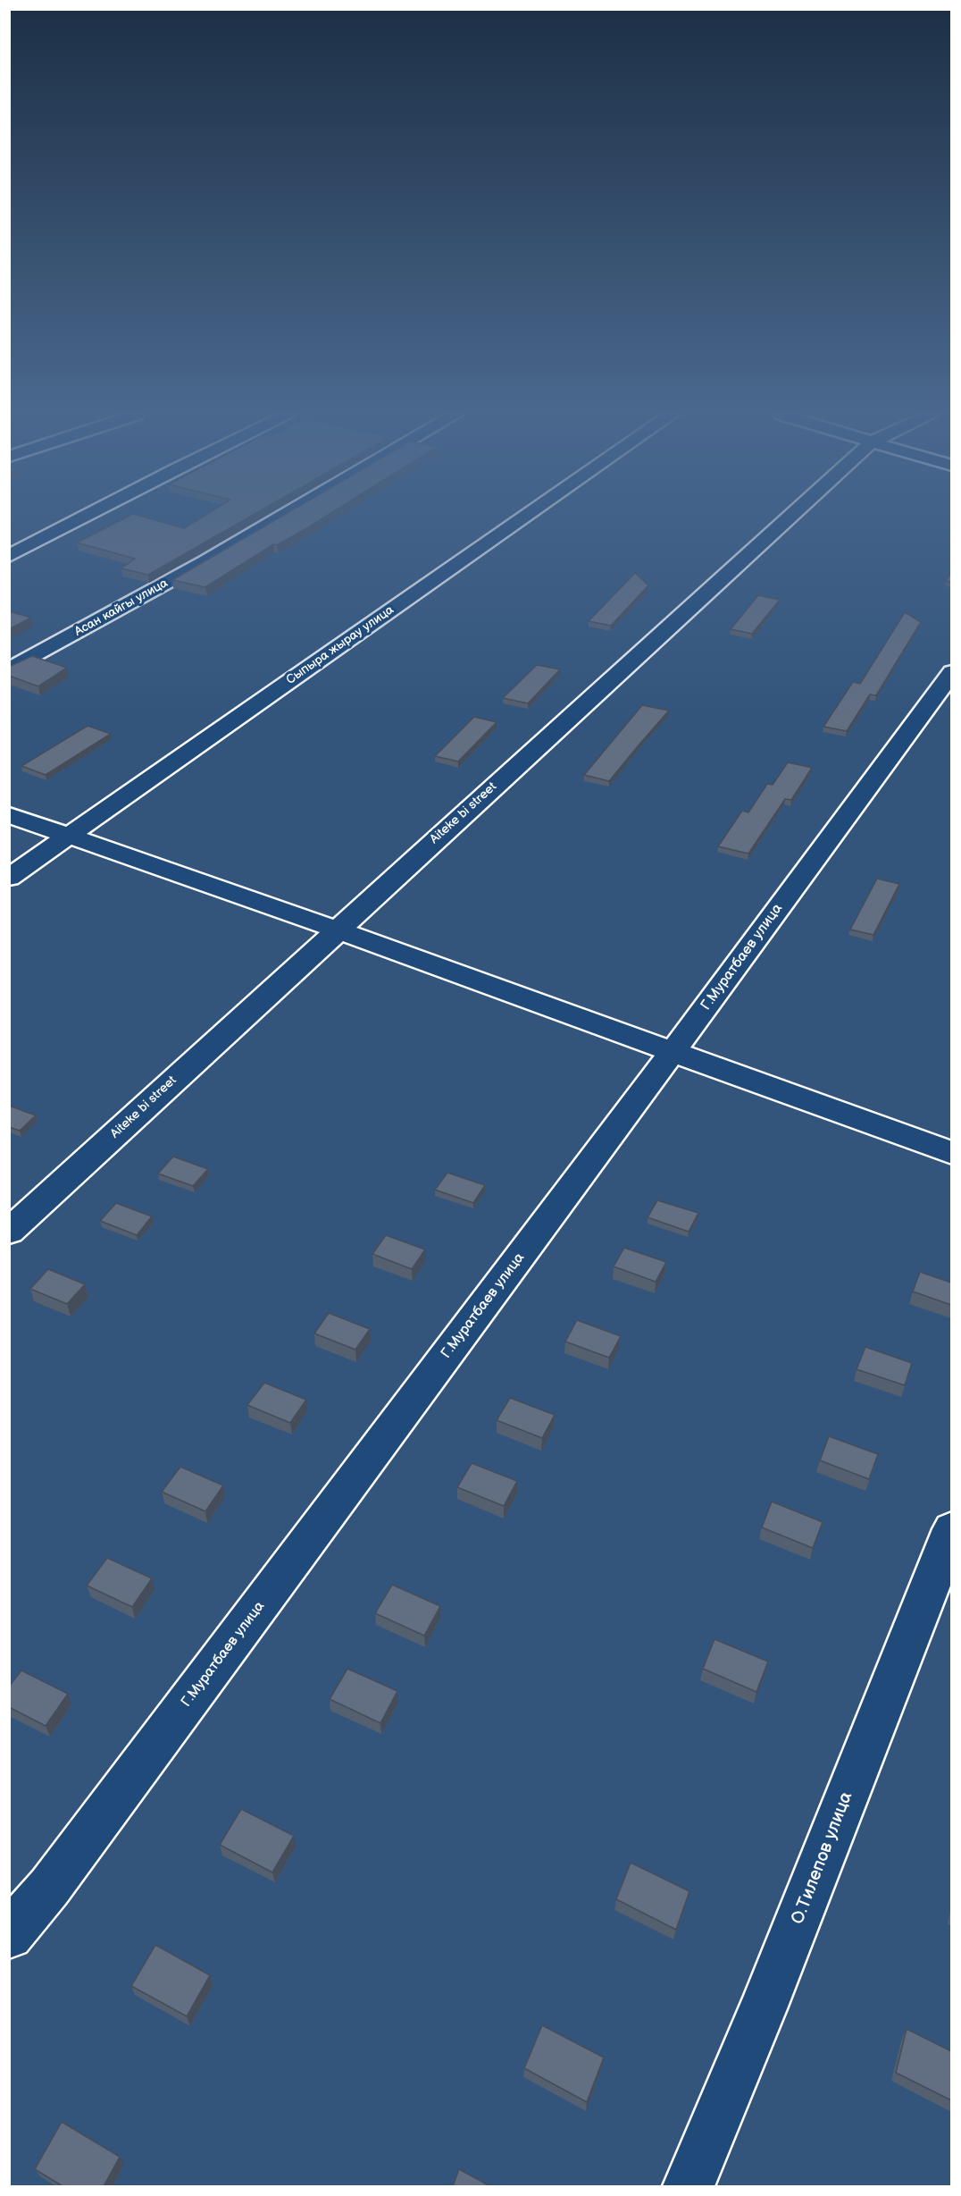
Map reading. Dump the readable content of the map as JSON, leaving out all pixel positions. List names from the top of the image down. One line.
{"streets":{"street":["Асан кайгы улица","Сыпыра жырау улица","Aiteke bi street","Г.Муратбаев улица","О.Тилепов улица"]}}
